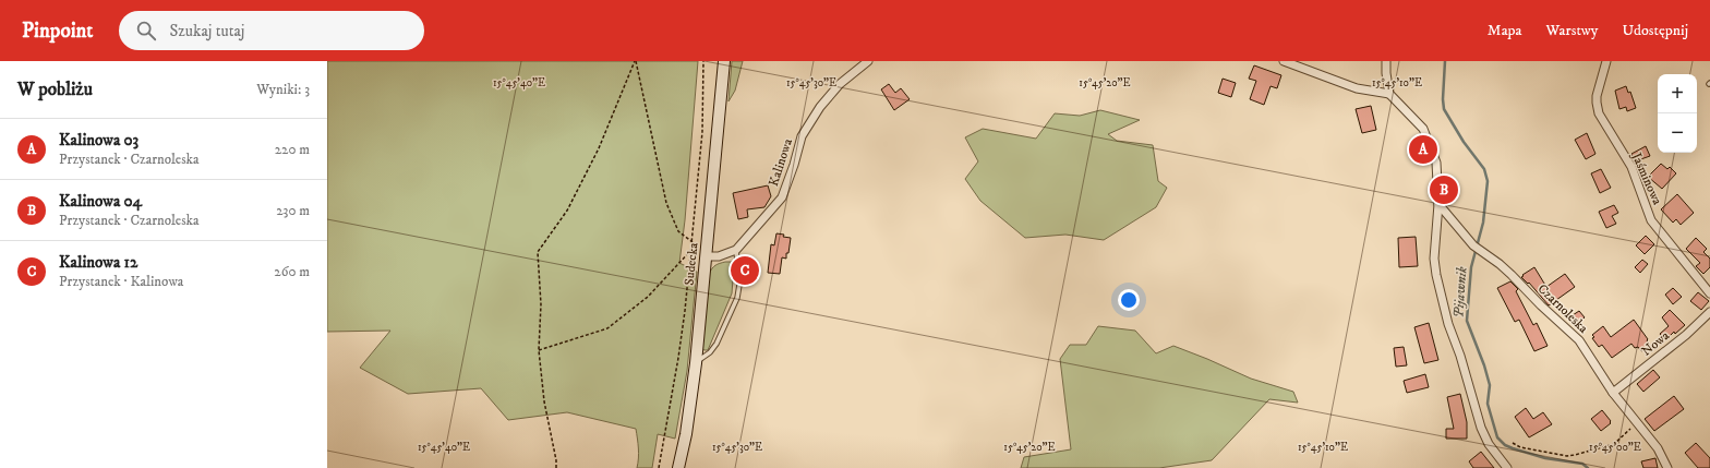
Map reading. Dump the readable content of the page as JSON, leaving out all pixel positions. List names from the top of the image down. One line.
{"streets":{"main road":["Sudecka"],"street":["Kalinowa","Jaśminowa","Czarnoleska","Nowa"]},"crossings":[["Czarnoleska","Nowa"]],"water":["Pijawnik"],"page":{"header":"Pinpoint","search":"Szukaj tutaj","nav":["Mapa","Warstwy","Udostępnij"],"heading":["W pobliżu","Wyniki: 3"],"map_buttons":["+","−"],"list":[{"mark":"A","name":"Kalinowa 03","note":"Przystanek · Czarnoleska","value":"220 m"},{"mark":"B","name":"Kalinowa 04","note":"Przystanek · Czarnoleska","value":"230 m"},{"mark":"C","name":"Kalinowa 12","note":"Przystanek · Kalinowa","value":"260 m"}],"pins":["A","B","C"]},"coordinates":["15°45'40\"E","15°45'30\"E","15°45'20\"E","15°45'10\"E","15°45'00\"E"]}
